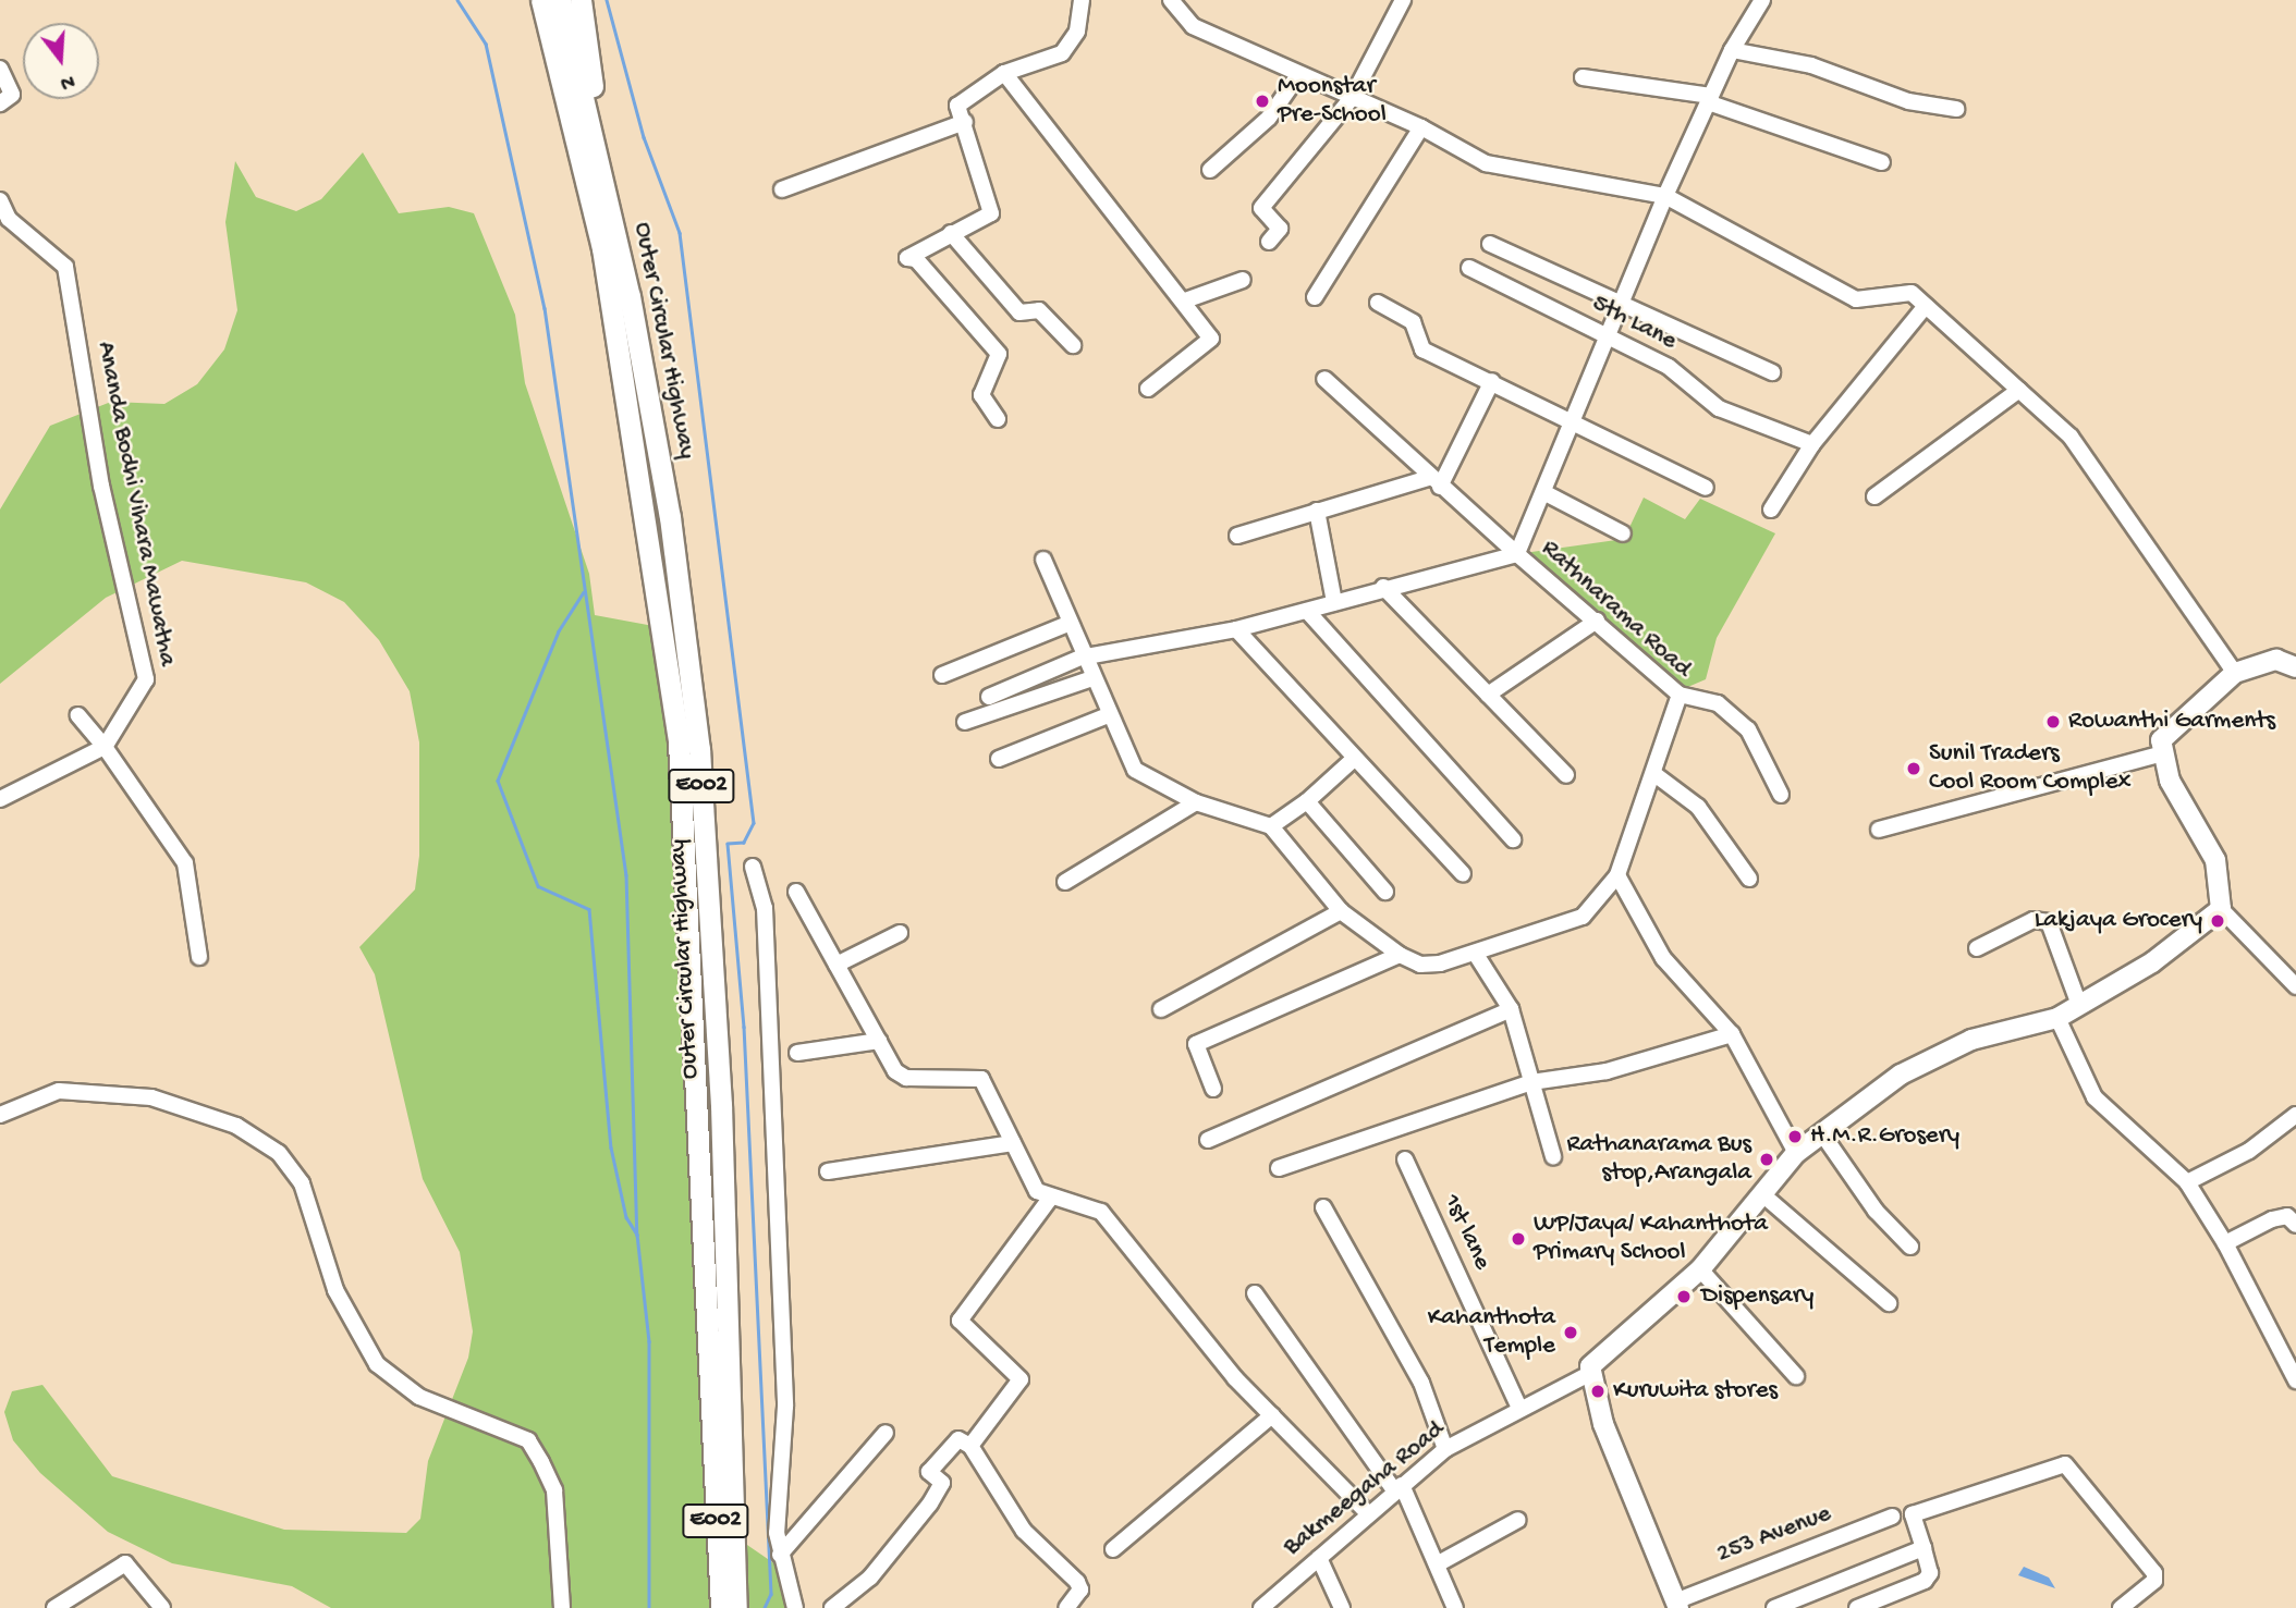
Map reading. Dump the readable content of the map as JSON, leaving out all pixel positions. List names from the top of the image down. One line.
{"streets":{"highway":["Outer Circular Highway","E002"],"street":["5th Lane","Ananda Bodhi Vihara Mawatha","Rathnarama Road","1st lane","Bakmeegaha Road","253 Avenue"]},"crossings":[["5th Lane","Rathnarama Road"],["1st lane","Bakmeegaha Road"]],"places":["Moonstar Pre-School","Rowanthi Garments","Sunil Traders Cool Room Complex","Lakjaya Grocery","H.M.R.Grosery","Rathanarama Bus stop,Arangala","WP/Jaya/ Kahanthota Primary School","Dispensary","Kahanthota Temple","Kuruwita stores"],"north":"bottom"}
